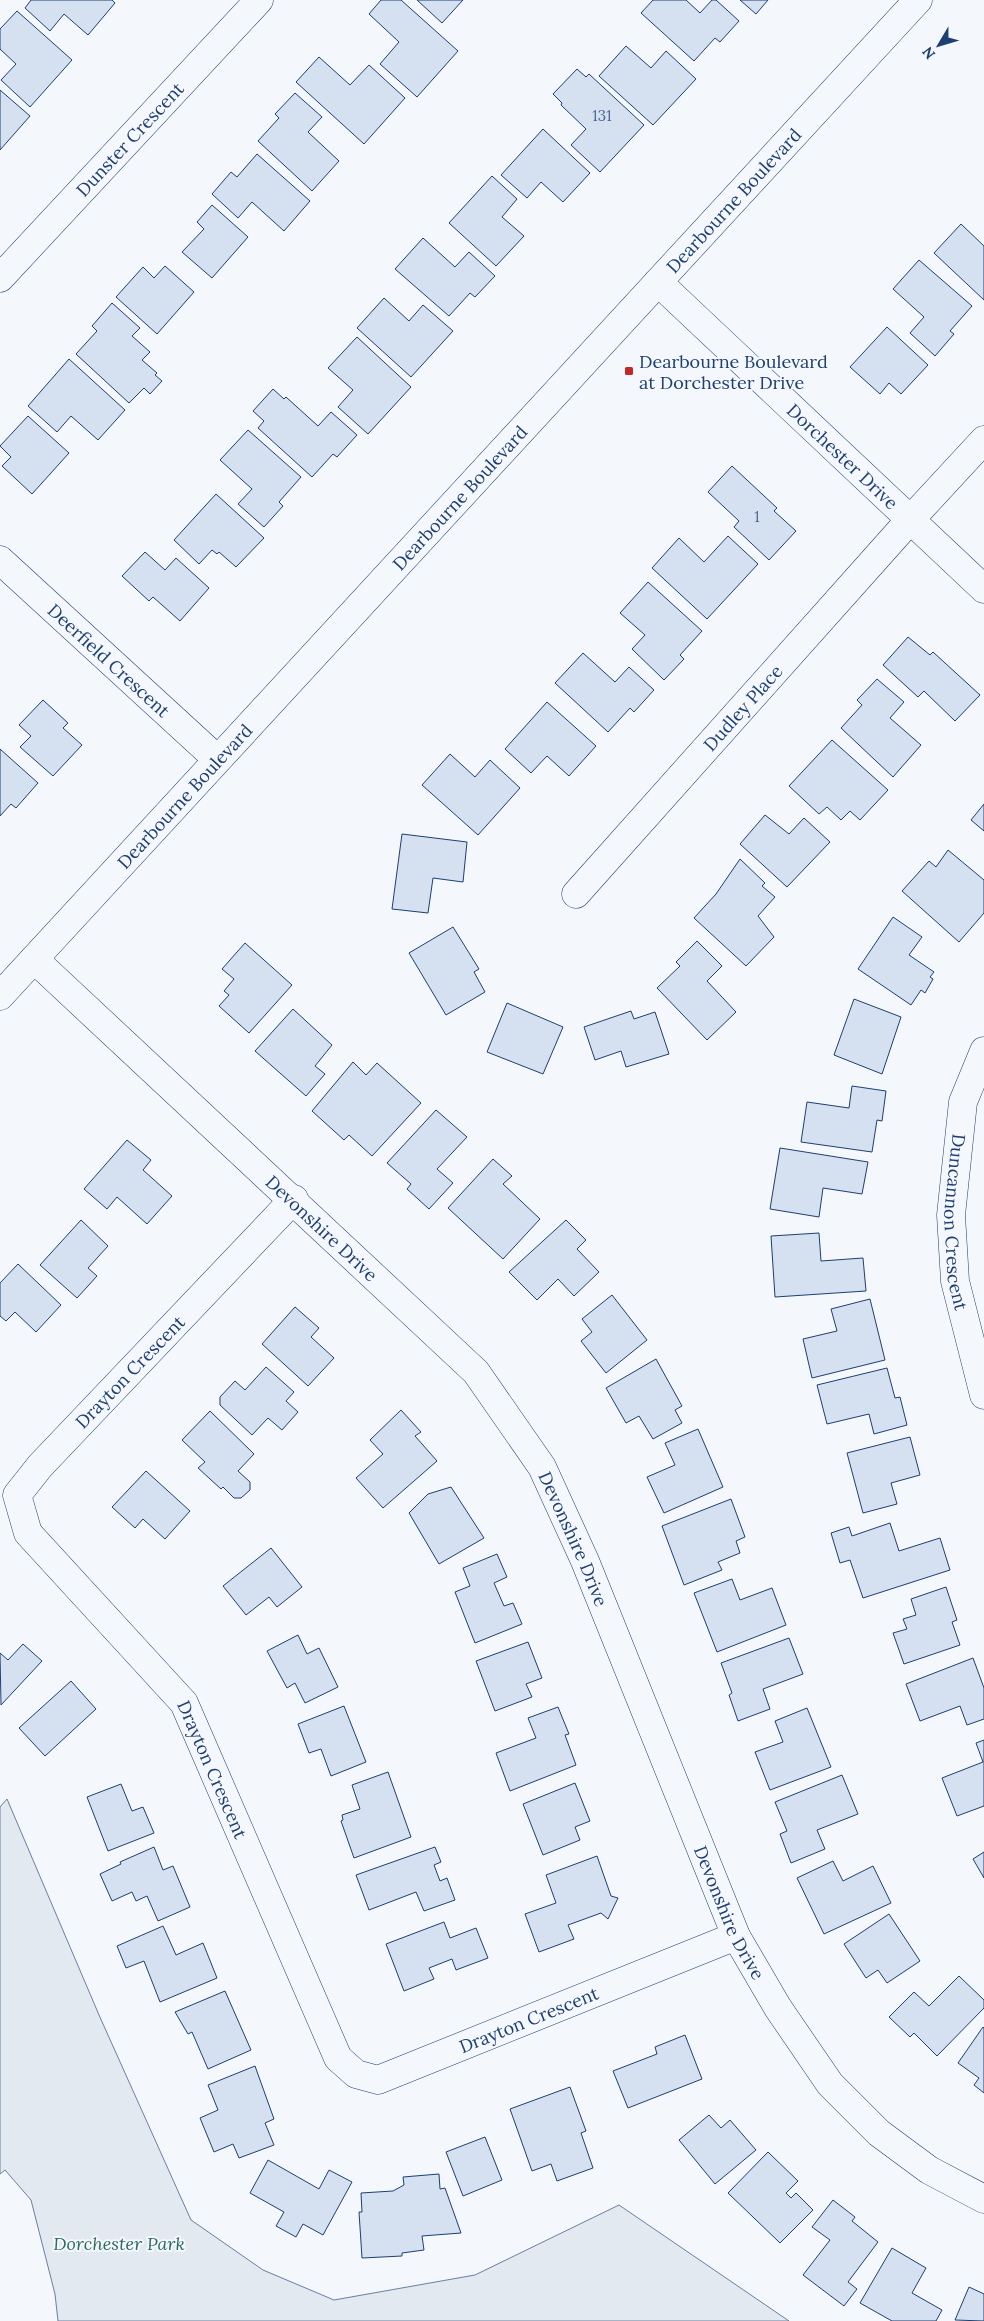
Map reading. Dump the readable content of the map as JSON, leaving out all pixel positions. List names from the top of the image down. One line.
{"streets":{"street":["Dunster Crescent","Dearbourne Boulevard","Dorchester Drive","Deerfield Crescent","Dudley Place","Duncannon Crescent","Devonshire Drive","Drayton Crescent"]},"crossings":[["Dearbourne Boulevard","Dorchester Drive"],["Dearbourne Boulevard","Deerfield Crescent"],["Dearbourne Boulevard","Devonshire Drive"],["Dorchester Drive","Dudley Place"],["Devonshire Drive","Drayton Crescent"]],"parks":["Dorchester Park"],"places":{"transit":["Dearbourne Boulevard at Dorchester Drive"]},"house_numbers":["131","1"],"north":"bottom left"}
